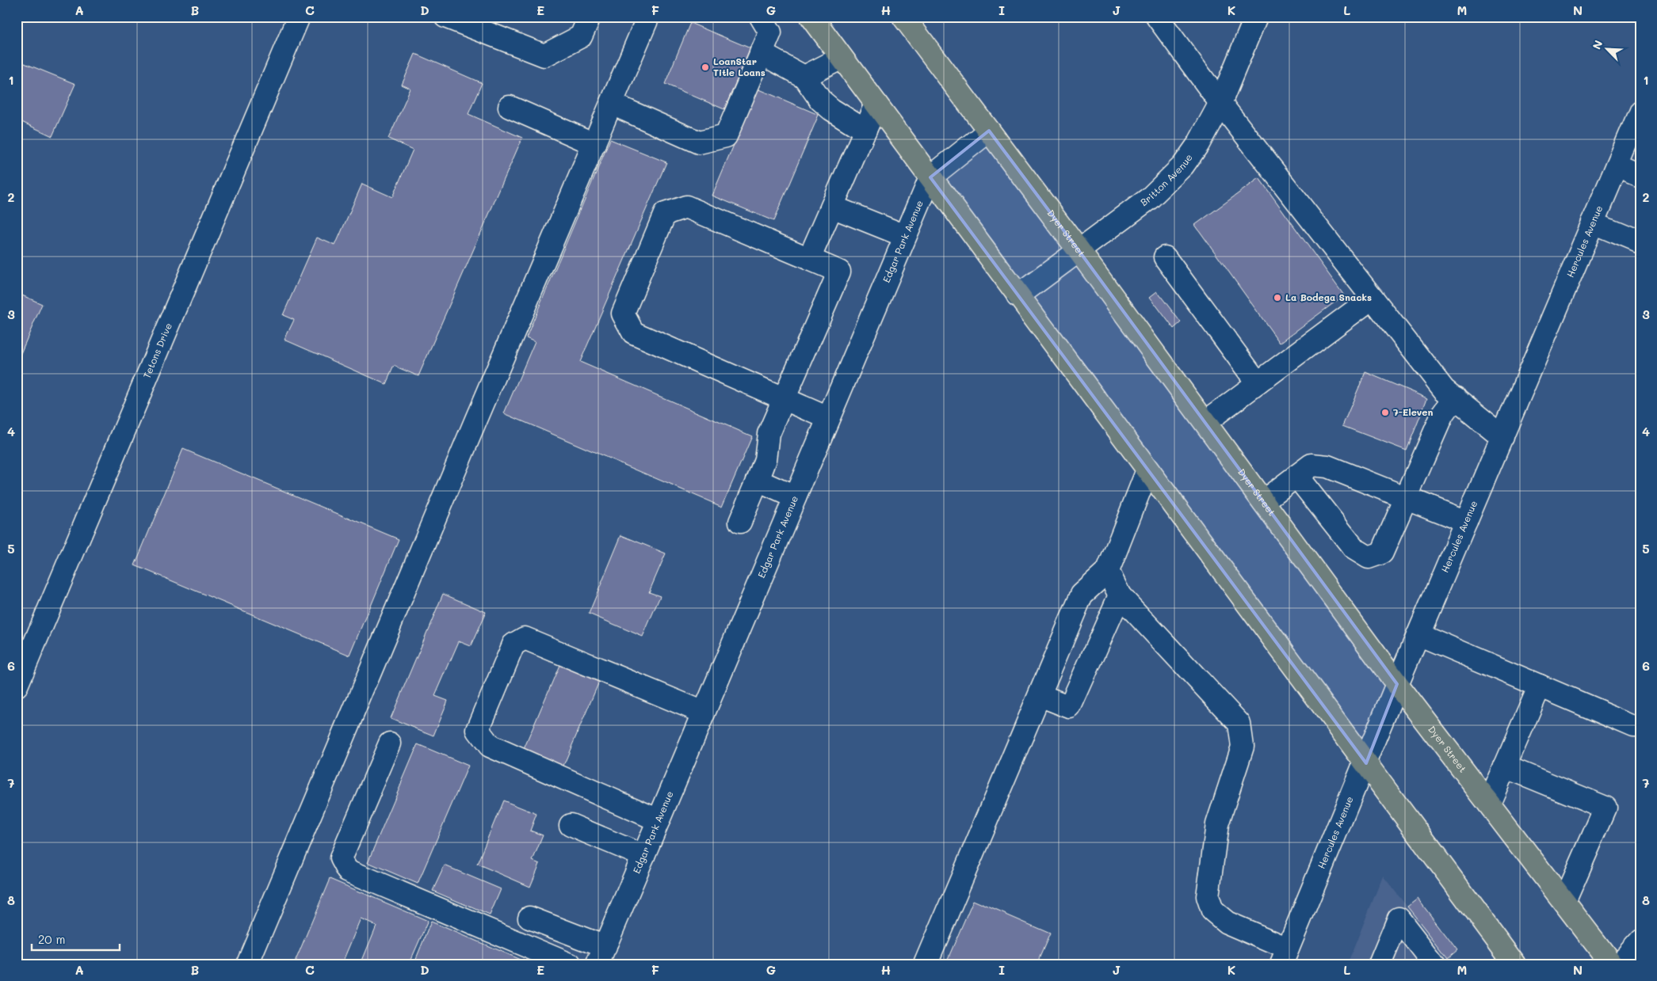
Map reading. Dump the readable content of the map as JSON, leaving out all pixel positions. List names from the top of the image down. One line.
{"streets":{"main road":["Dyer Street"],"street":["Britton Avenue","Edgar Park Avenue","Hercules Avenue","Tetons Drive"]},"crossings":[["Britton Avenue","Dyer Street"],["Dyer Street","Edgar Park Avenue"],["Dyer Street","Hercules Avenue"]],"places":["LoanStar Title Loans","La Bodega Snacks","7-Eleven"],"scale_bar":"20 m","north":"top left","grid":{"columns":["A","B","C","D","E","F","G","H","I","J","K","L","M","N"],"rows":["1","2","3","4","5","6","7","8"]}}
